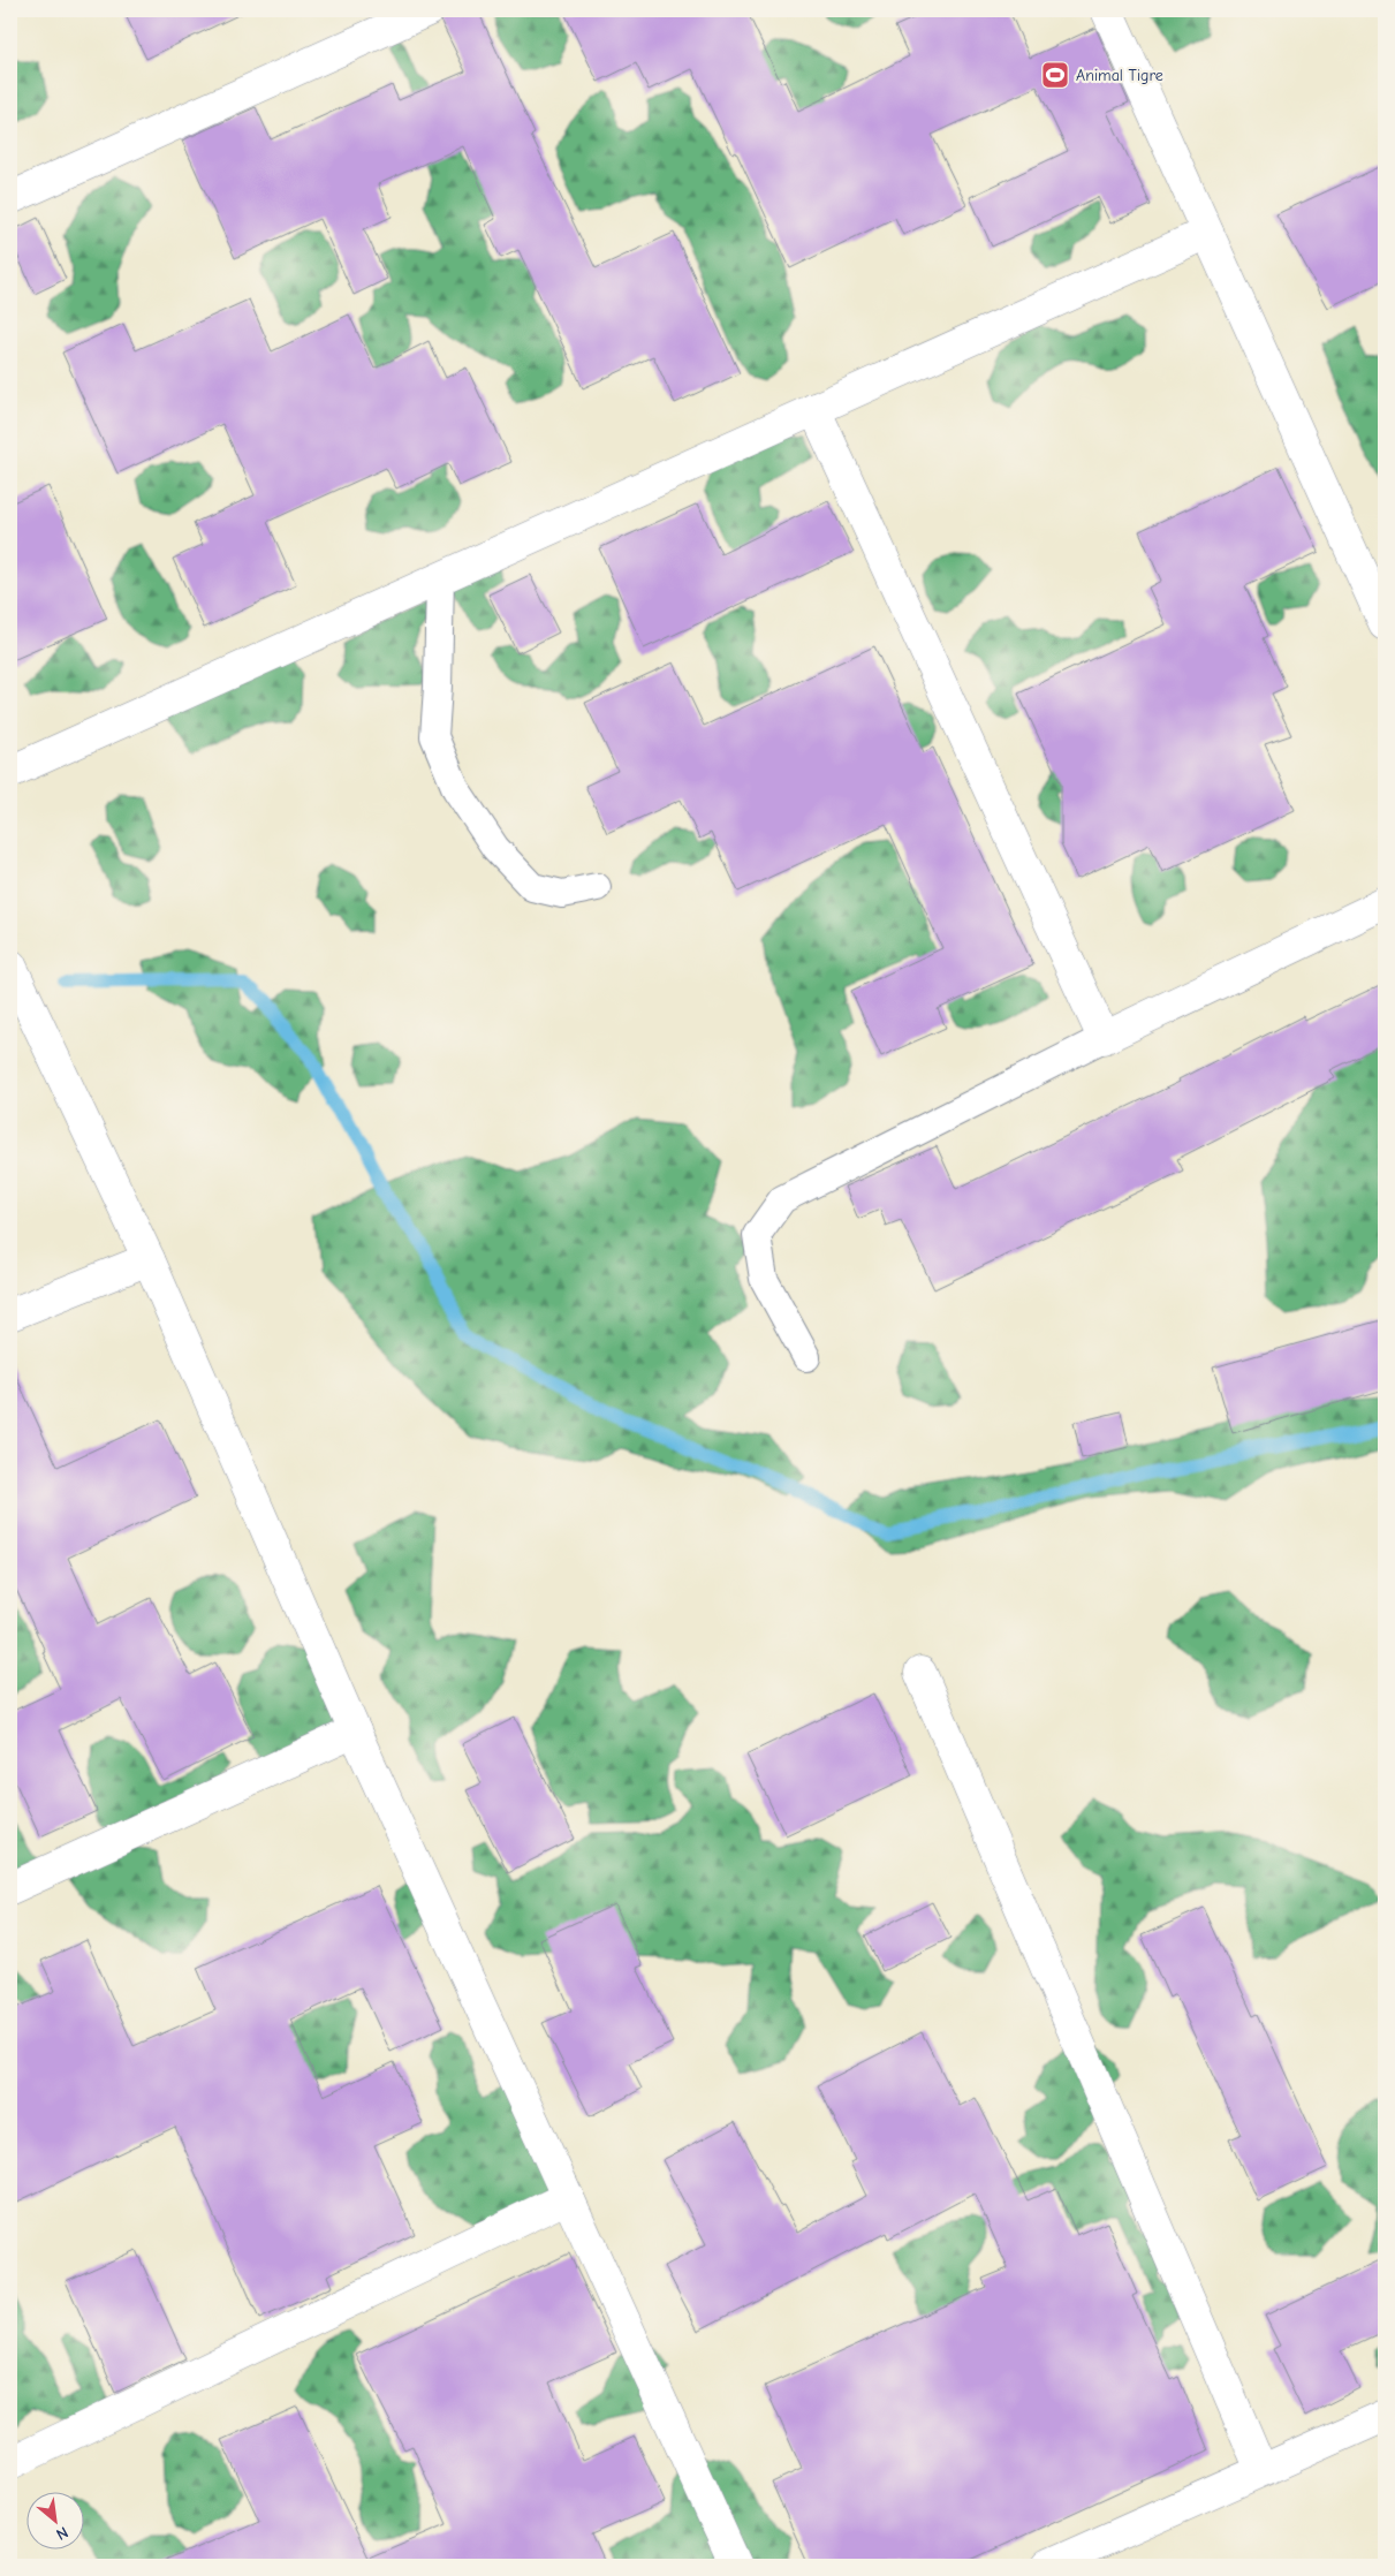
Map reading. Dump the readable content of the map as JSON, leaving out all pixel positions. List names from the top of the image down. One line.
{"places":{"sports":["Animal Tigre"]},"north":"bottom right"}
